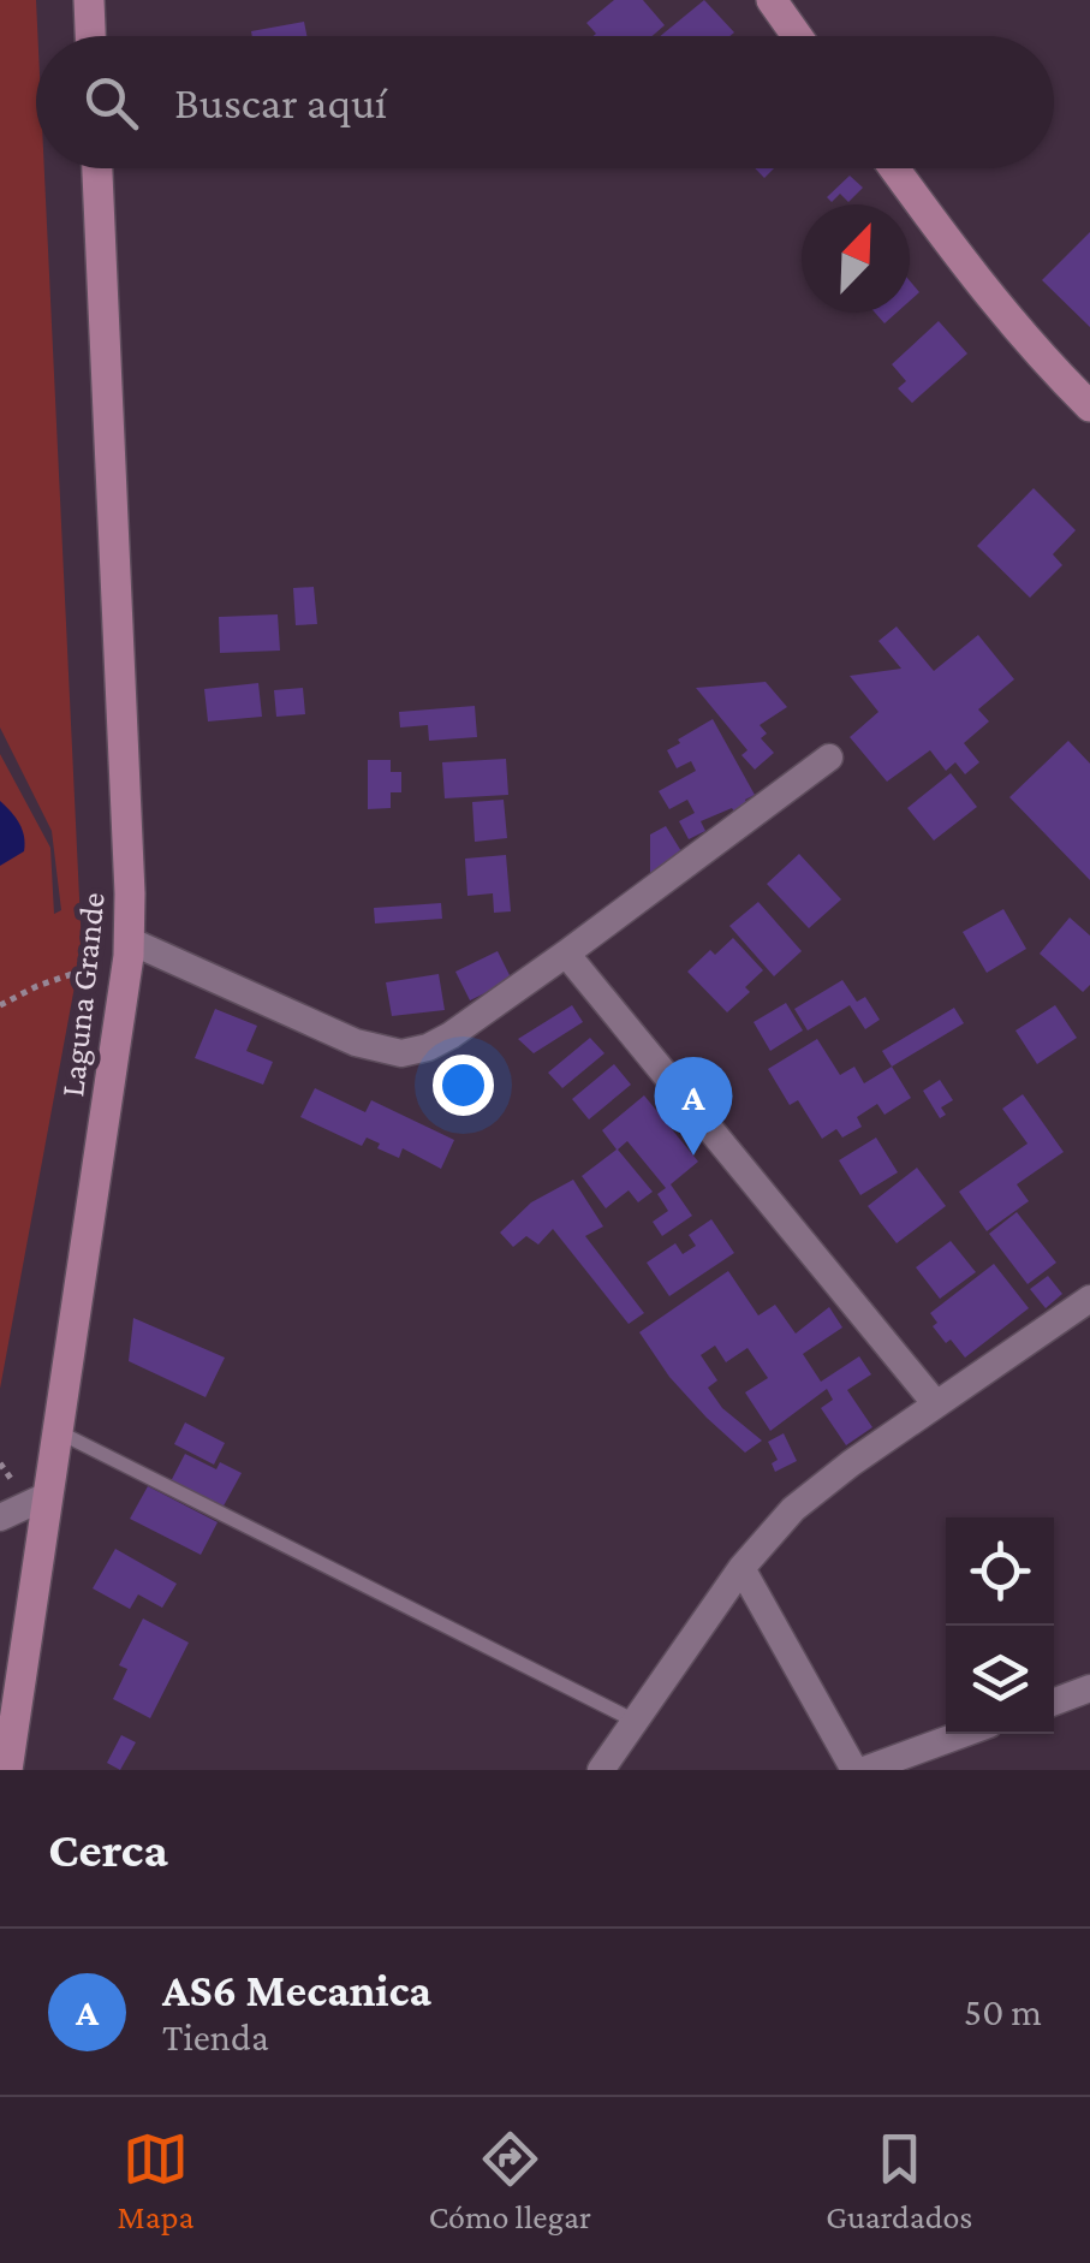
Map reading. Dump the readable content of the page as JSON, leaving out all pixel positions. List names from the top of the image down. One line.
{"streets":{"main road":["Laguna Grande"]},"north":"top right","page":{"search":"Buscar aquí","pins":"A","heading":"Cerca","list":[{"mark":"A","name":"AS6 Mecanica","note":"Tienda","value":"50 m"}],"nav":["Mapa","Cómo llegar","Guardados"]}}
